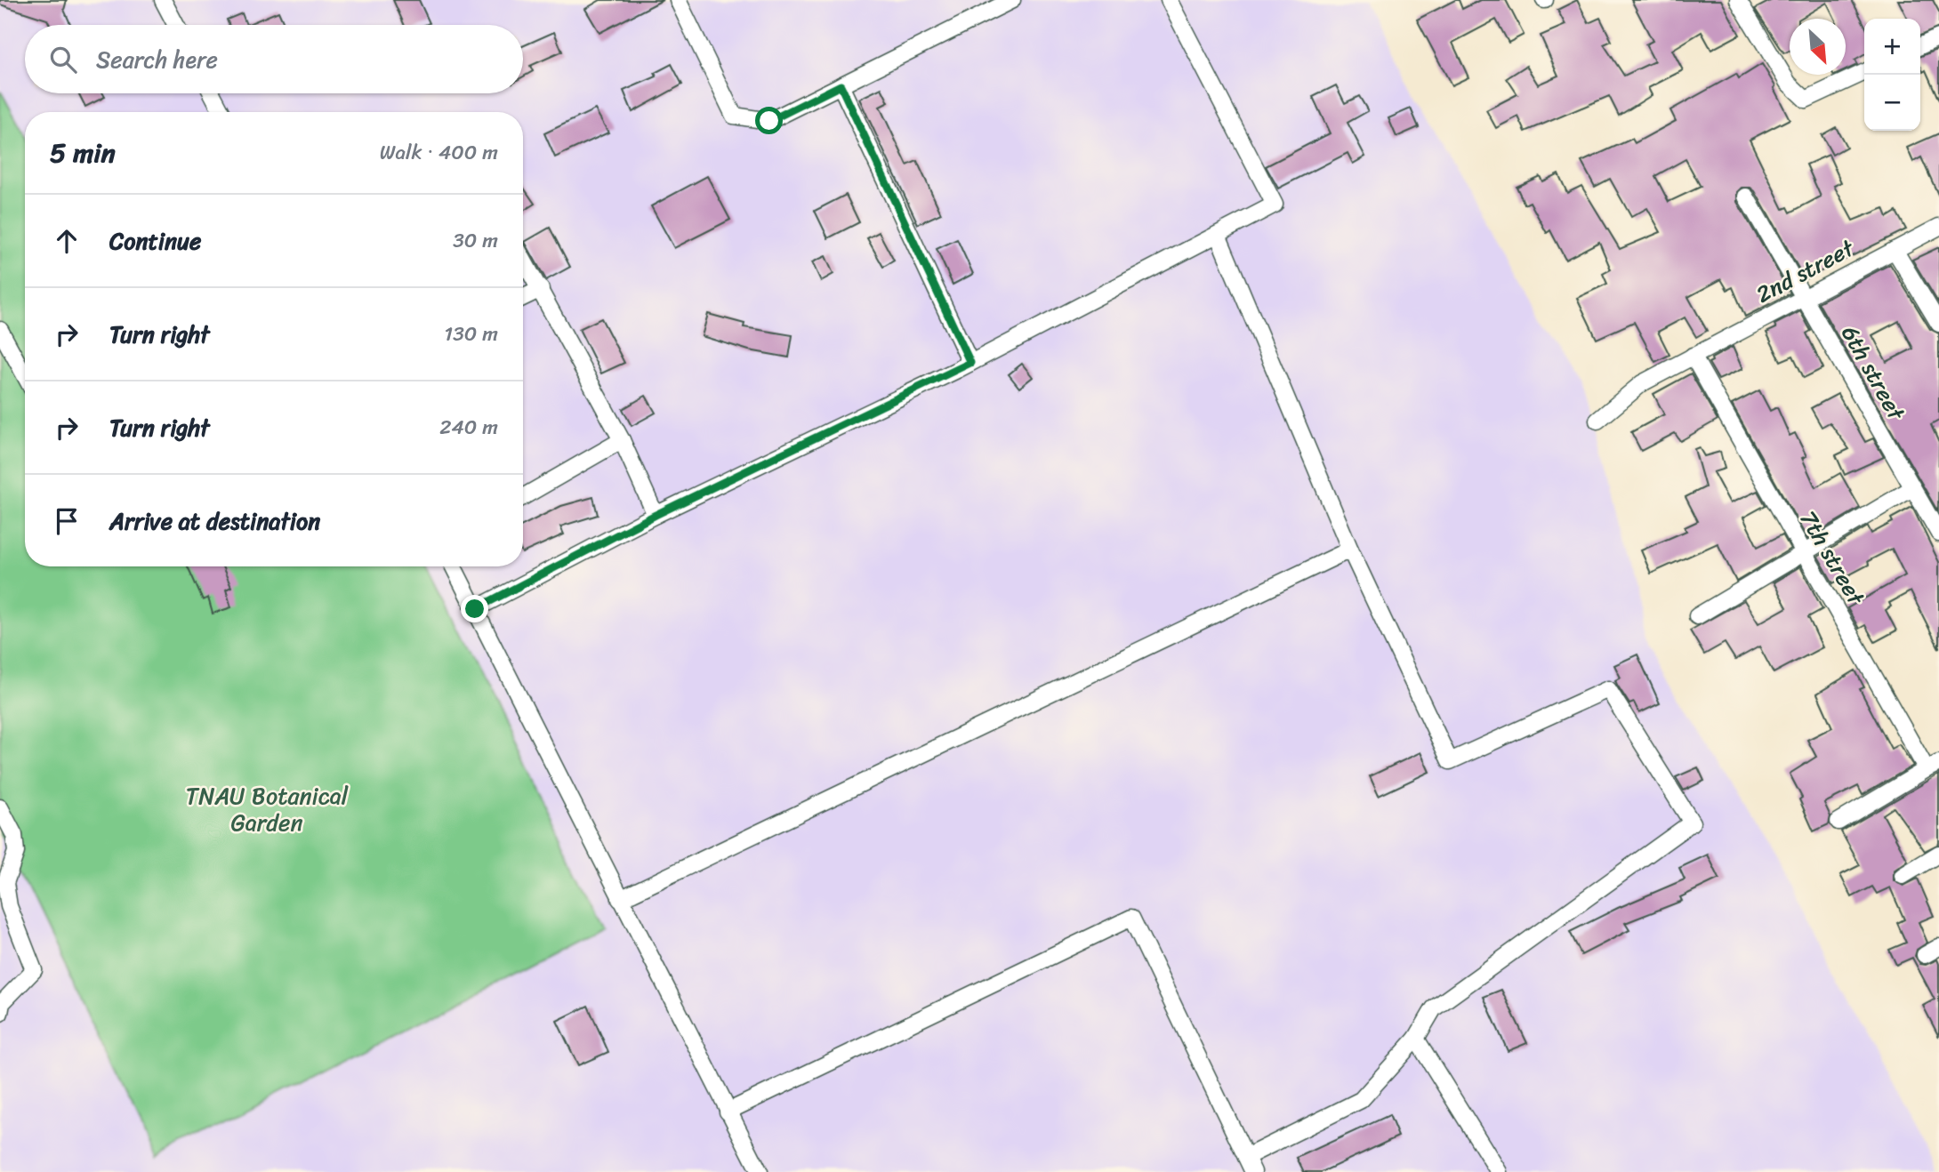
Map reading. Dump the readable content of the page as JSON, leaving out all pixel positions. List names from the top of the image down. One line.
{"streets":{"street":["2nd street","6th street","7th street"]},"crossings":[["2nd street","6th street"],["2nd street","7th street"]],"parks":["TNAU Botanical Garden"],"north":"bottom right","page":{"map_buttons":["+","−"],"search":"Search here","heading":["5 min","Walk · 400 m"],"list":[["Continue","30 m"],["Turn right","130 m"],["Turn right","240 m"],"Arrive at destination"]}}
